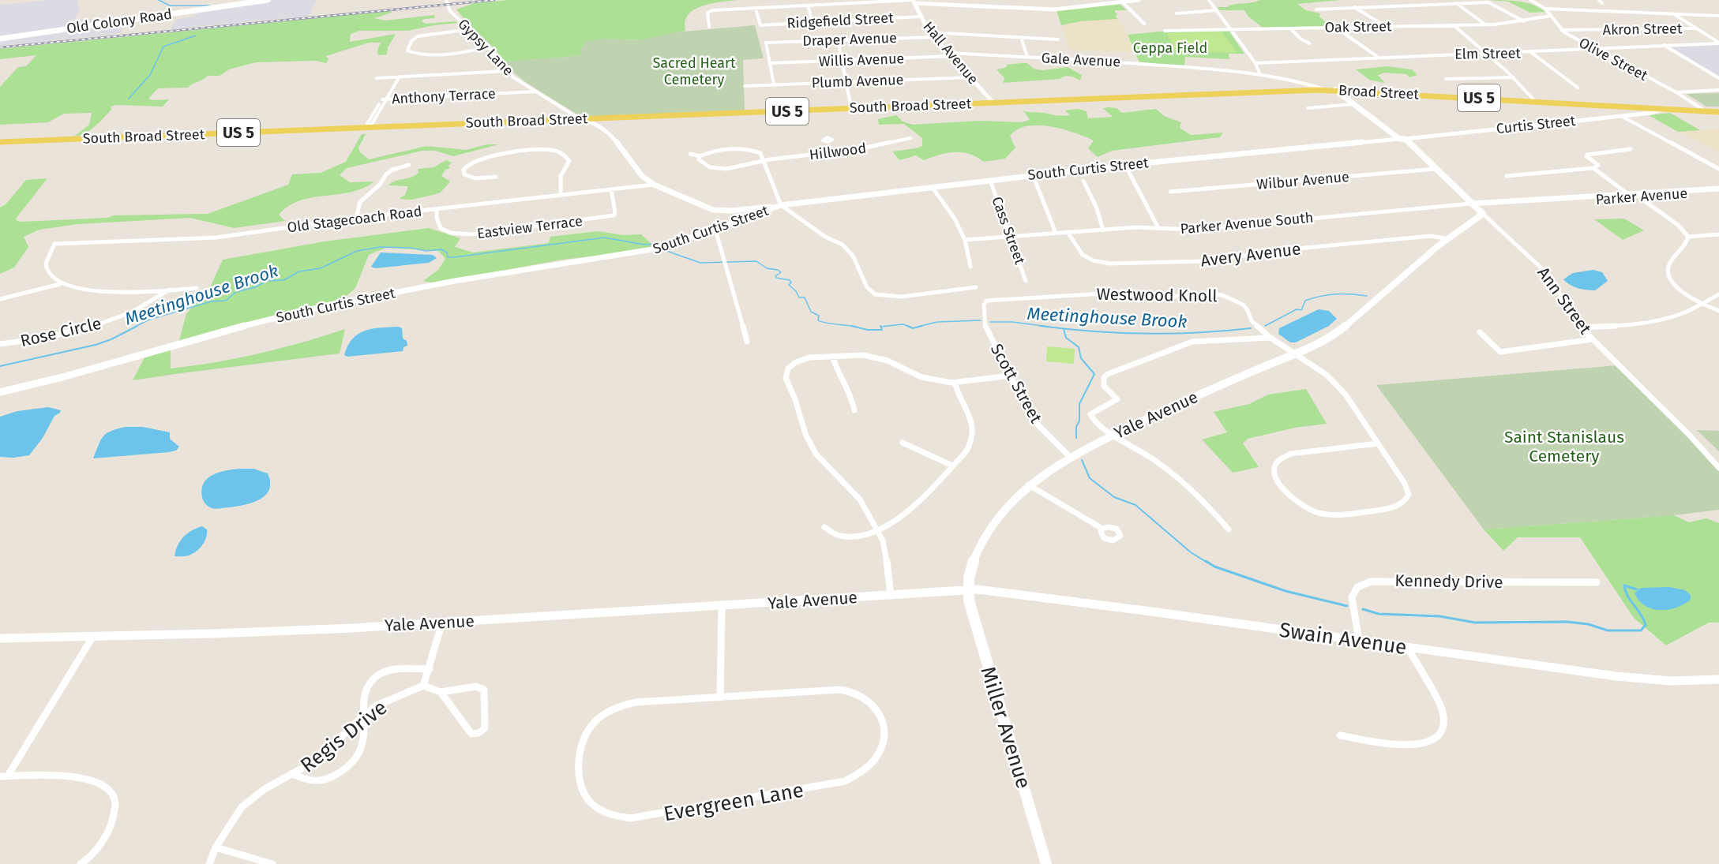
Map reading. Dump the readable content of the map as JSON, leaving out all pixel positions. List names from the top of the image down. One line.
{"streets":{"main road":["Old Colony Road","Broad Street","US 5","South Broad Street","Ann Street","Yale Avenue","Miller Avenue"],"street":["Ridgefield Street","Oak Street","Akron Street","Draper Avenue","Gypsy Lane","Hall Avenue","Elm Street","Olive Street","Willis Avenue","Gale Avenue","Plumb Avenue","Anthony Terrace","Curtis Street","Hillwood","South Curtis Street","Wilbur Avenue","Parker Avenue","Old Stagecoach Road","Parker Avenue South","Eastview Terrace","Cass Street","Avery Avenue","Westwood Knoll","Rose Circle","Scott Street","Kennedy Drive","Swain Avenue","Regis Drive","Evergreen Lane"]},"crossings":[["Ridgefield Street","Hall Avenue"],["Oak Street","Olive Street"],["Akron Street","Olive Street"],["Draper Avenue","Hall Avenue"],["Draper Avenue","Willis Avenue"],["Gypsy Lane","Anthony Terrace"],["Gypsy Lane","South Broad Street"],["Hall Avenue","Willis Avenue"],["Hall Avenue","Gale Avenue"],["Hall Avenue","Plumb Avenue"],["Hall Avenue","South Broad Street"],["Elm Street","Olive Street"],["Olive Street","Broad Street"],["Willis Avenue","Gale Avenue"],["Gale Avenue","Broad Street"],["Broad Street","South Broad Street"],["Broad Street","Curtis Street"],["Broad Street","Ann Street"],["Curtis Street","South Curtis Street"],["Curtis Street","Ann Street"],["South Curtis Street","Cass Street"],["South Curtis Street","Ann Street"],["Wilbur Avenue","Ann Street"],["Parker Avenue","Parker Avenue South"],["Parker Avenue","Ann Street"],["Old Stagecoach Road","Eastview Terrace"],["Parker Avenue South","Cass Street"],["Parker Avenue South","Avery Avenue"],["Parker Avenue South","Ann Street"],["Avery Avenue","Yale Avenue"],["Westwood Knoll","Scott Street"],["Westwood Knoll","Yale Avenue"],["Ann Street","Yale Avenue"],["Scott Street","Yale Avenue"],["Yale Avenue","Swain Avenue"],["Yale Avenue","Miller Avenue"],["Kennedy Drive","Swain Avenue"],["Swain Avenue","Miller Avenue"]],"water":["Meetinghouse Brook"],"parks":["Ceppa Field","Sacred Heart Cemetery","Saint Stanislaus Cemetery"]}
